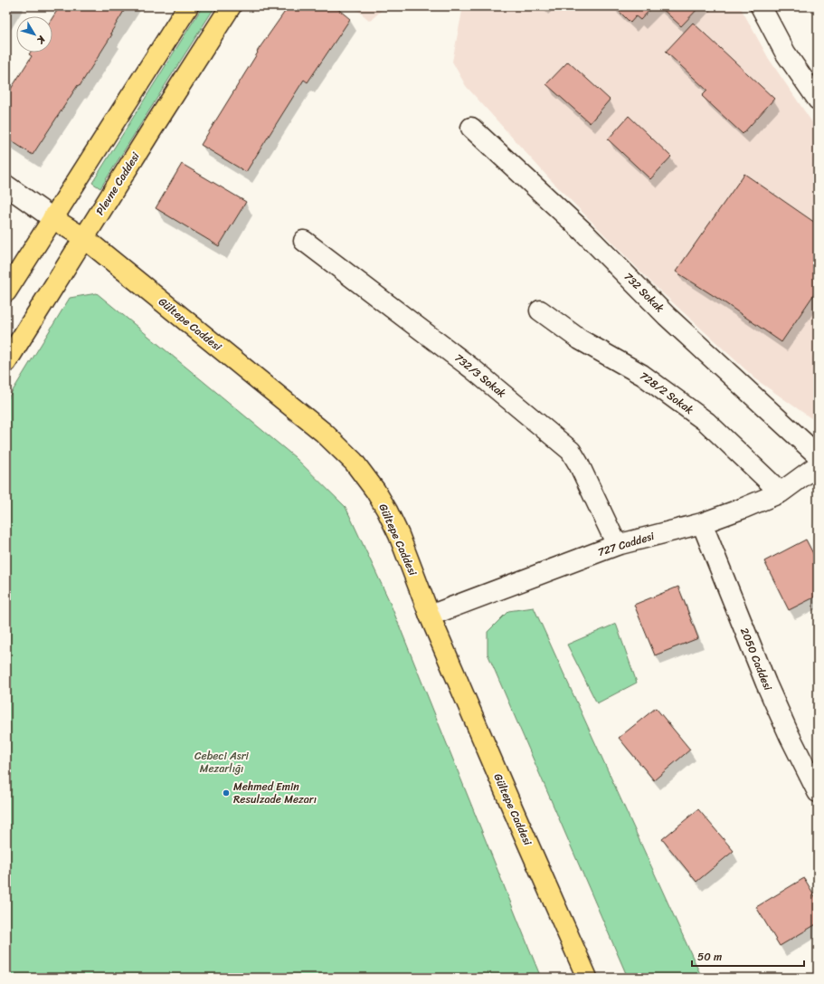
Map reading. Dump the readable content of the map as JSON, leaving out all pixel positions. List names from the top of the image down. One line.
{"streets":{"main road":["Plevne Caddesi","Gültepe Caddesi"],"street":["732 Sokak","732/3 Sokak","728/2 Sokak","727 Caddesi","2050 Caddesi"]},"crossings":[["Plevne Caddesi","Gültepe Caddesi"],["Gültepe Caddesi","727 Caddesi"],["732/3 Sokak","727 Caddesi"],["728/2 Sokak","727 Caddesi"],["727 Caddesi","2050 Caddesi"]],"parks":["Cebeci Asri Mezarlığı"],"places":["Mehmed Emin Resulzade Mezarı"],"scale_bar":"50 m","north":"bottom right"}
